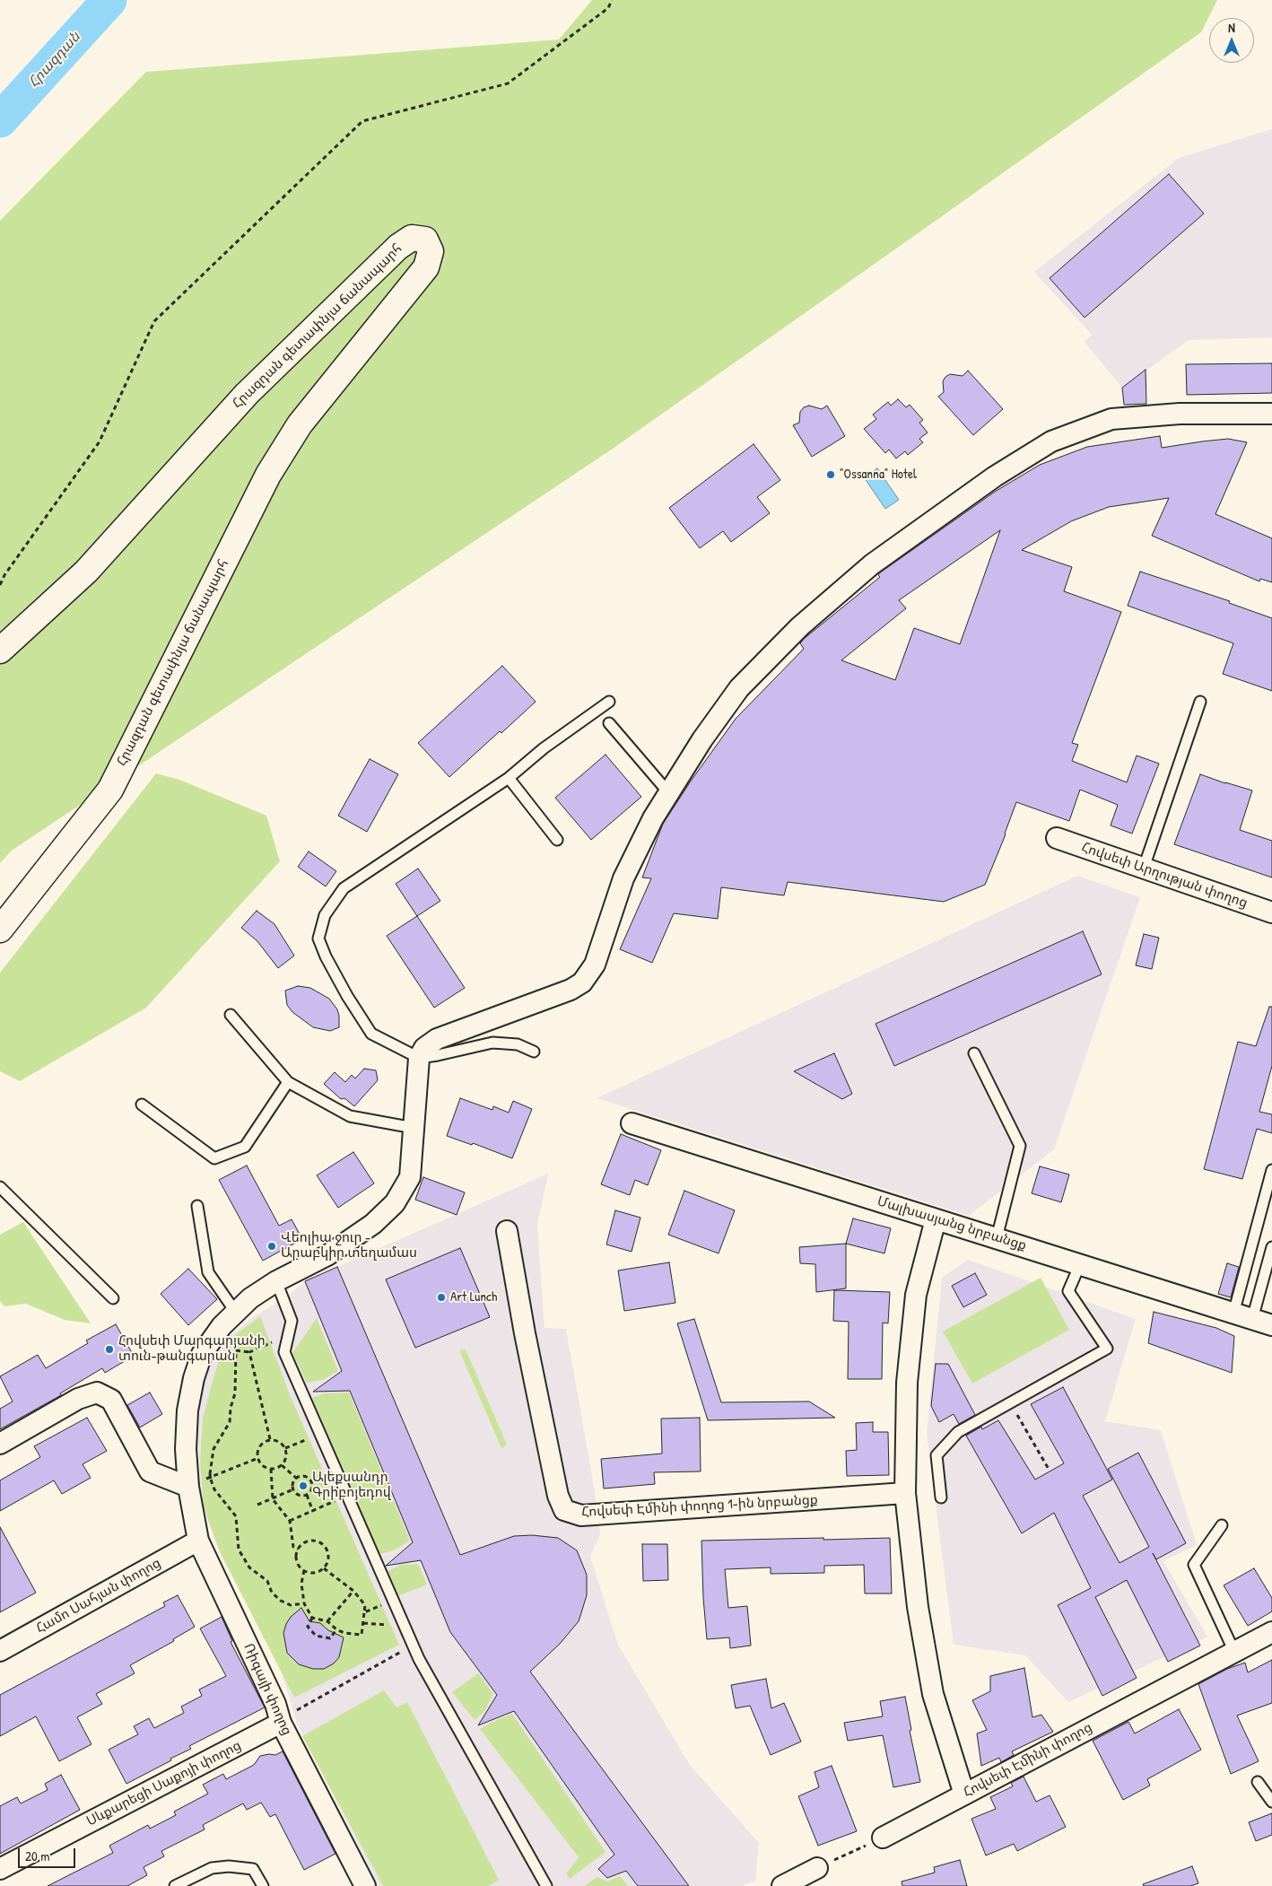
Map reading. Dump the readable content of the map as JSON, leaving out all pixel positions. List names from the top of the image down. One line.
{"streets":{"street":["Հրազդան գետափնյա ճանապարհ","Հովսեփ Արղության փողոց","Մալխասյանց նրբանցք","Հովսեփ Էմինի փողոց 1-ին նրբանցք","Համո Սահյան փողոց","Ռիգայի փողոց","Հովսեփ Էմինի փողոց","Սևքարեցի Սաքոյի փողոց"]},"crossings":[["Համո Սահյան փողոց","Ռիգայի փողոց"],["Ռիգայի փողոց","Սևքարեցի Սաքոյի փողոց"]],"water":["Հրազդան"],"places":["\"Ossanna\" Hotel","Վեոլիա ջուր - Արաբկիր տեղամաս","Art Lunch","Հովսեփ Մարգարյանի տուն-թանգարան","Ալեքսանդր Գրիբոյեդով"],"scale_bar":"20 m","north":"top"}
